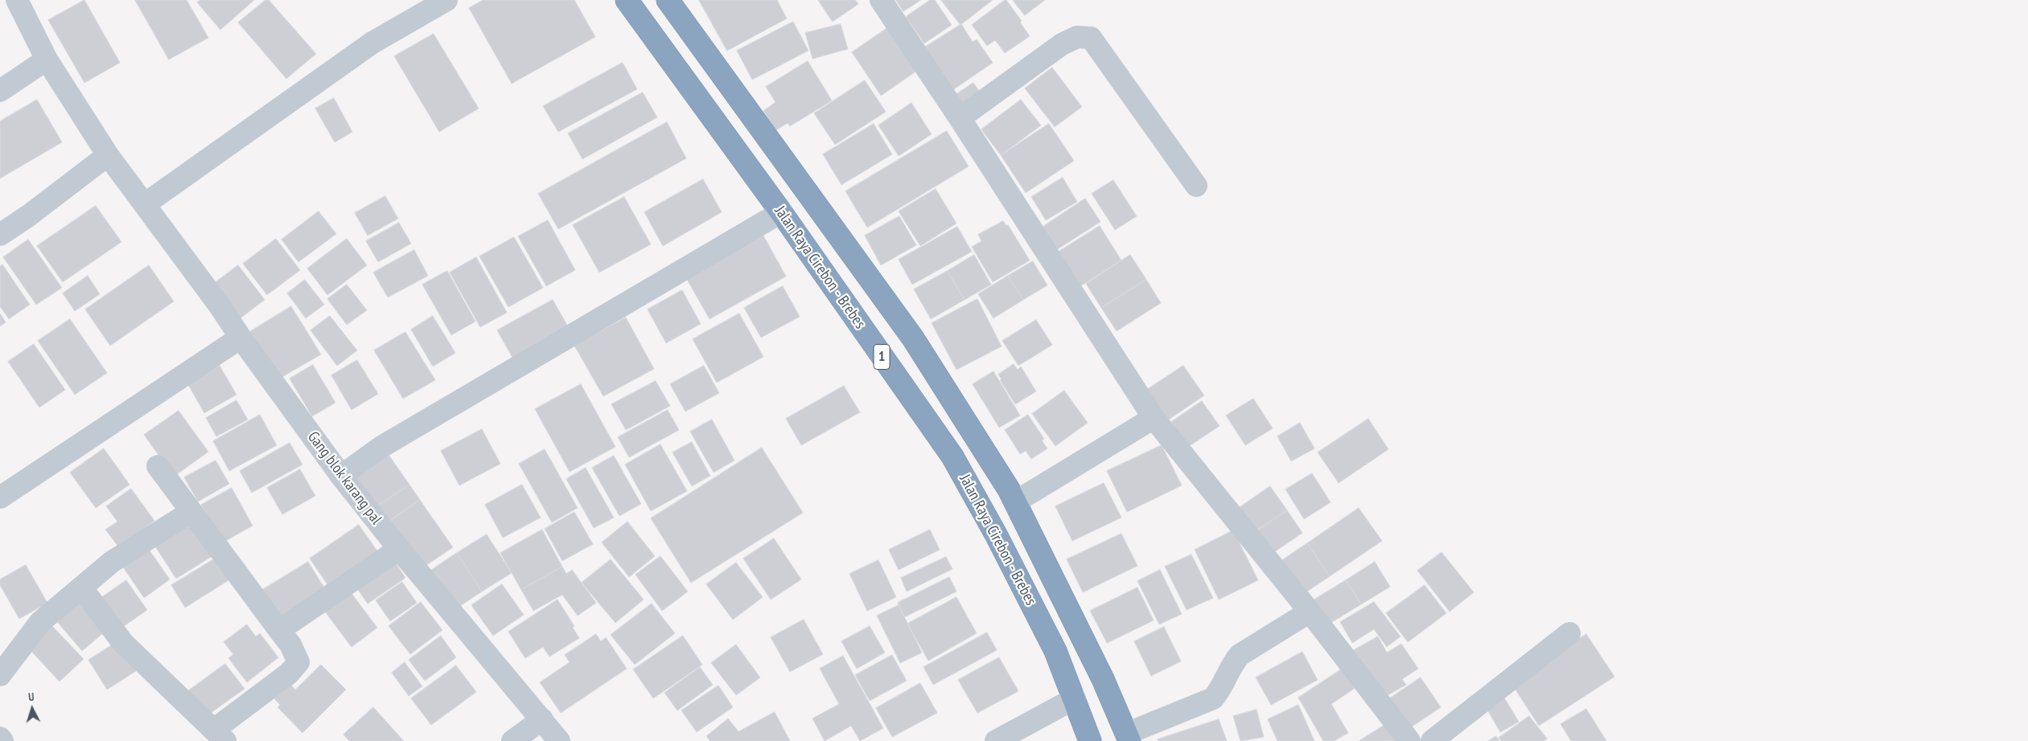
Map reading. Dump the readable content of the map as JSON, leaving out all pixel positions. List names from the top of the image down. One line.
{"streets":{"highway":["Jalan Raya Cirebon - Brebes","1"],"street":["Gang blok karang pal"]},"north":"top"}
